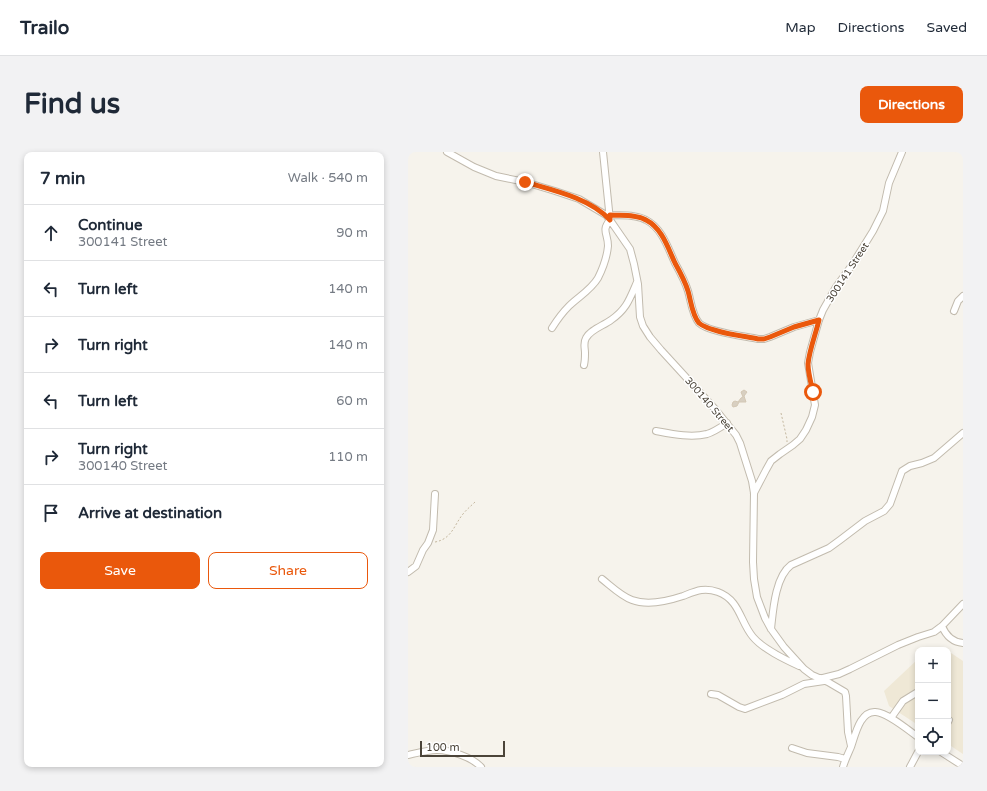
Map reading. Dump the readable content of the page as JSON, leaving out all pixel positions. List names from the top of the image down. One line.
{"streets":{"street":["300141 Street","300140 Street"]},"crossings":[["300141 Street","300140 Street"]],"scale_bar":"100 m","page":{"header":"Trailo","nav":["Map","Directions","Saved"],"buttons":["Directions",["Save","Share"]],"title":"Find us","heading":["7 min","Walk · 540 m"],"list":[["Continue","300141 Street","90 m"],["Turn left","140 m"],["Turn right","140 m"],["Turn left","60 m"],["Turn right","300140 Street","110 m"],"Arrive at destination"],"map_buttons":["+","−"],"scale":"100 m"}}
